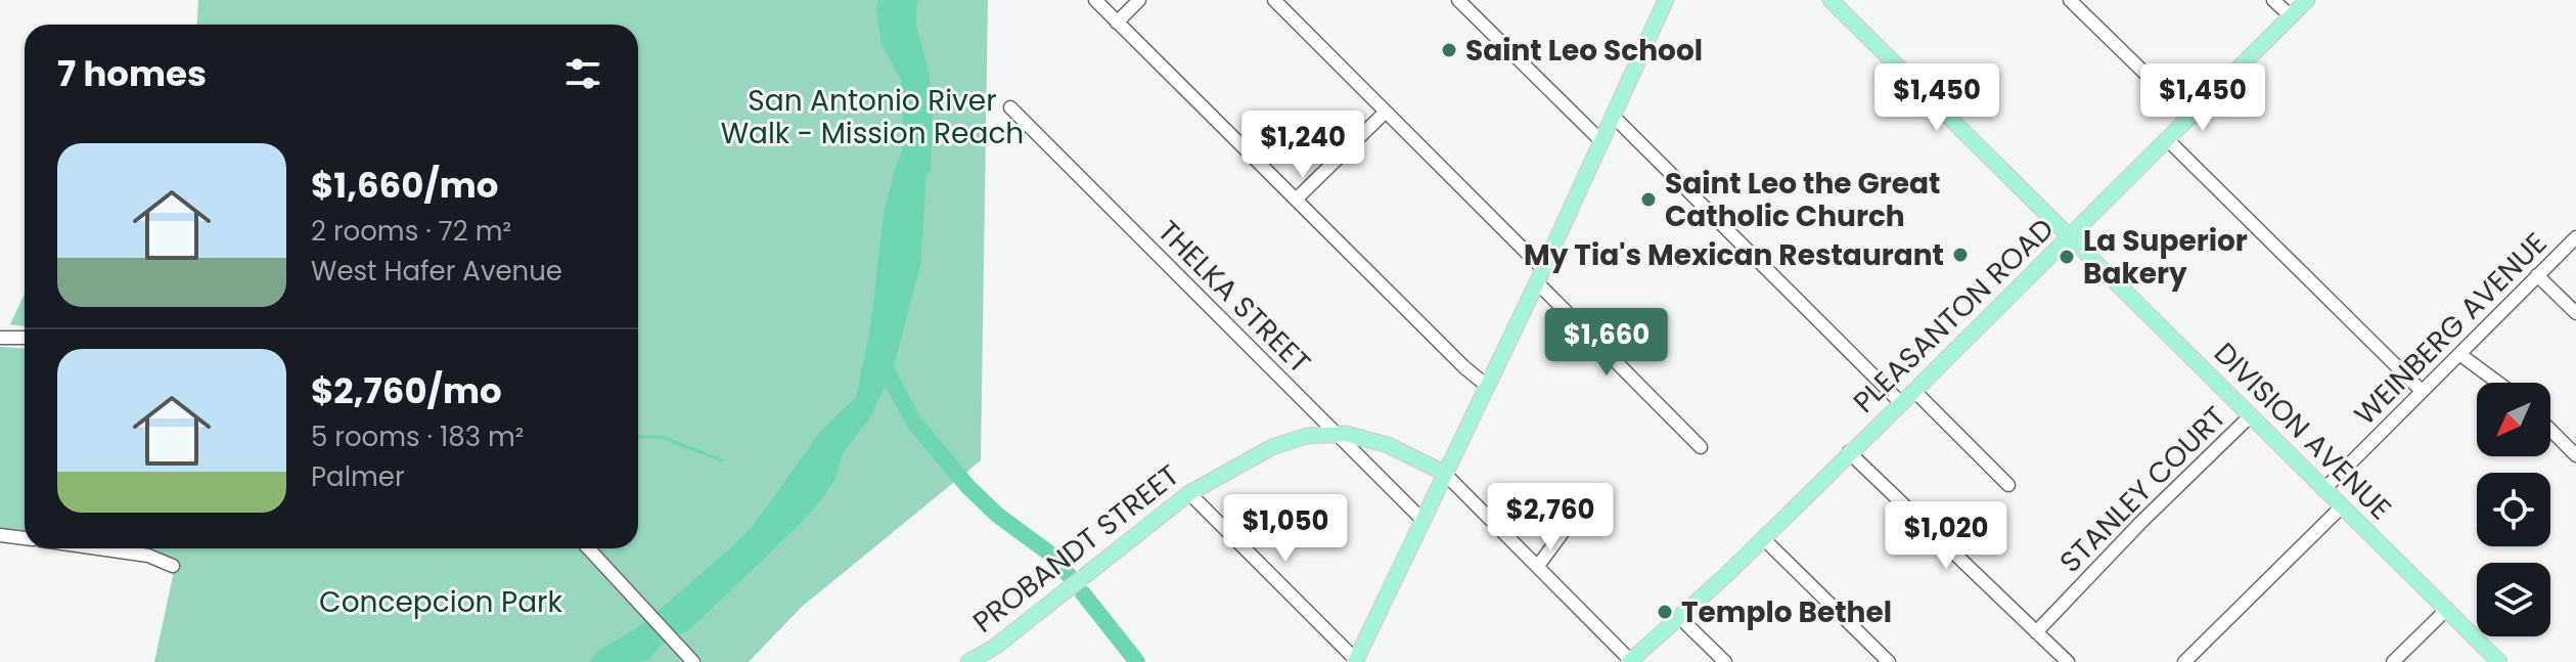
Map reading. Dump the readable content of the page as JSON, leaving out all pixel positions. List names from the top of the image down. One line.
{"streets":{"main road":["PLEASANTON ROAD","DIVISION AVENUE","PROBANDT STREET"],"street":["THELKA STREET","WEINBERG AVENUE","STANLEY COURT"]},"crossings":[["THELKA STREET","PROBANDT STREET"],["PLEASANTON ROAD","DIVISION AVENUE"],["WEINBERG AVENUE","DIVISION AVENUE"],["DIVISION AVENUE","STANLEY COURT"]],"parks":["San Antonio River Walk - Mission Reach","Concepcion Park"],"places":["Saint Leo School","Saint Leo the Great Catholic Church","My Tia's Mexican Restaurant","La Superior Bakery","Templo Bethel"],"north":"bottom left","page":{"heading":"7 homes","price":["$1,450","$1,450","$1,240","$1,660","$2,760","$1,050","$1,020"],"list":[{"name":"$1,660/mo","note":"2 rooms · 72 m² · West Hafer Avenue"},{"name":"$2,760/mo","note":"5 rooms · 183 m² · Palmer"}]}}
